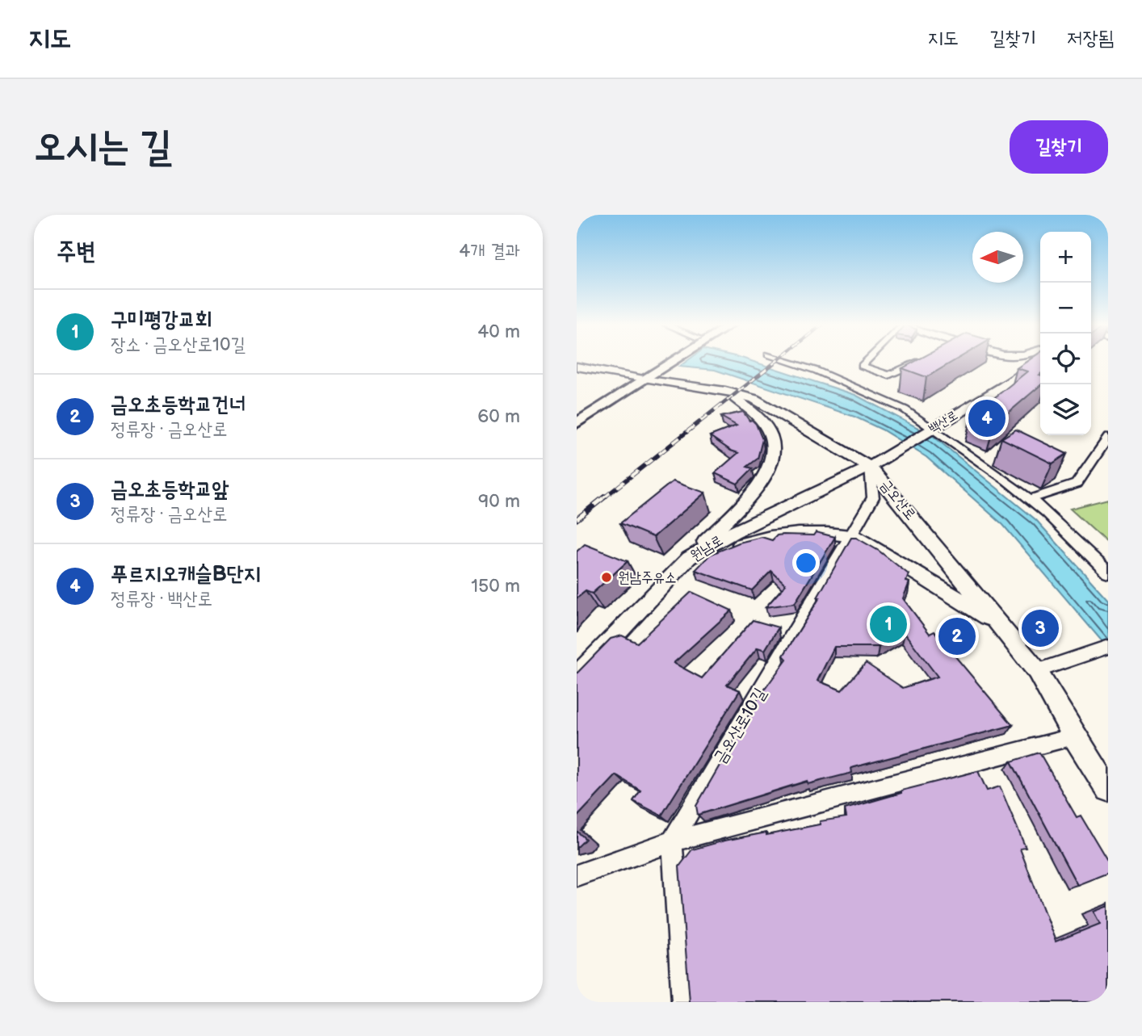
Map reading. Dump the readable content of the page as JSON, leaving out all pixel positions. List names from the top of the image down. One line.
{"streets":{"street":["백산로","금오산로","원남로","금오산로10길"]},"crossings":[["백산로","금오산로"],["백산로","원남로"],["백산로","금오산로10길"],["금오산로","원남로"],["금오산로","금오산로10길"],["원남로","금오산로10길"]],"places":["원남주유소"],"north":"left","page":{"header":"지도","nav":["지도","길찾기","저장됨"],"buttons":"길찾기","title":"오시는 길","heading":["주변","4개 결과"],"map_buttons":["+","−"],"list":[{"mark":"1","name":"구미평강교회","note":"장소 · 금오산로10길","value":"40 m"},{"mark":"2","name":"금오초등학교건너","note":"정류장 · 금오산로","value":"60 m"},{"mark":"3","name":"금오초등학교앞","note":"정류장 · 금오산로","value":"90 m"},{"mark":"4","name":"푸르지오캐슬B단지","note":"정류장 · 백산로","value":"150 m"}],"pins":["4","1","3","2"]}}
